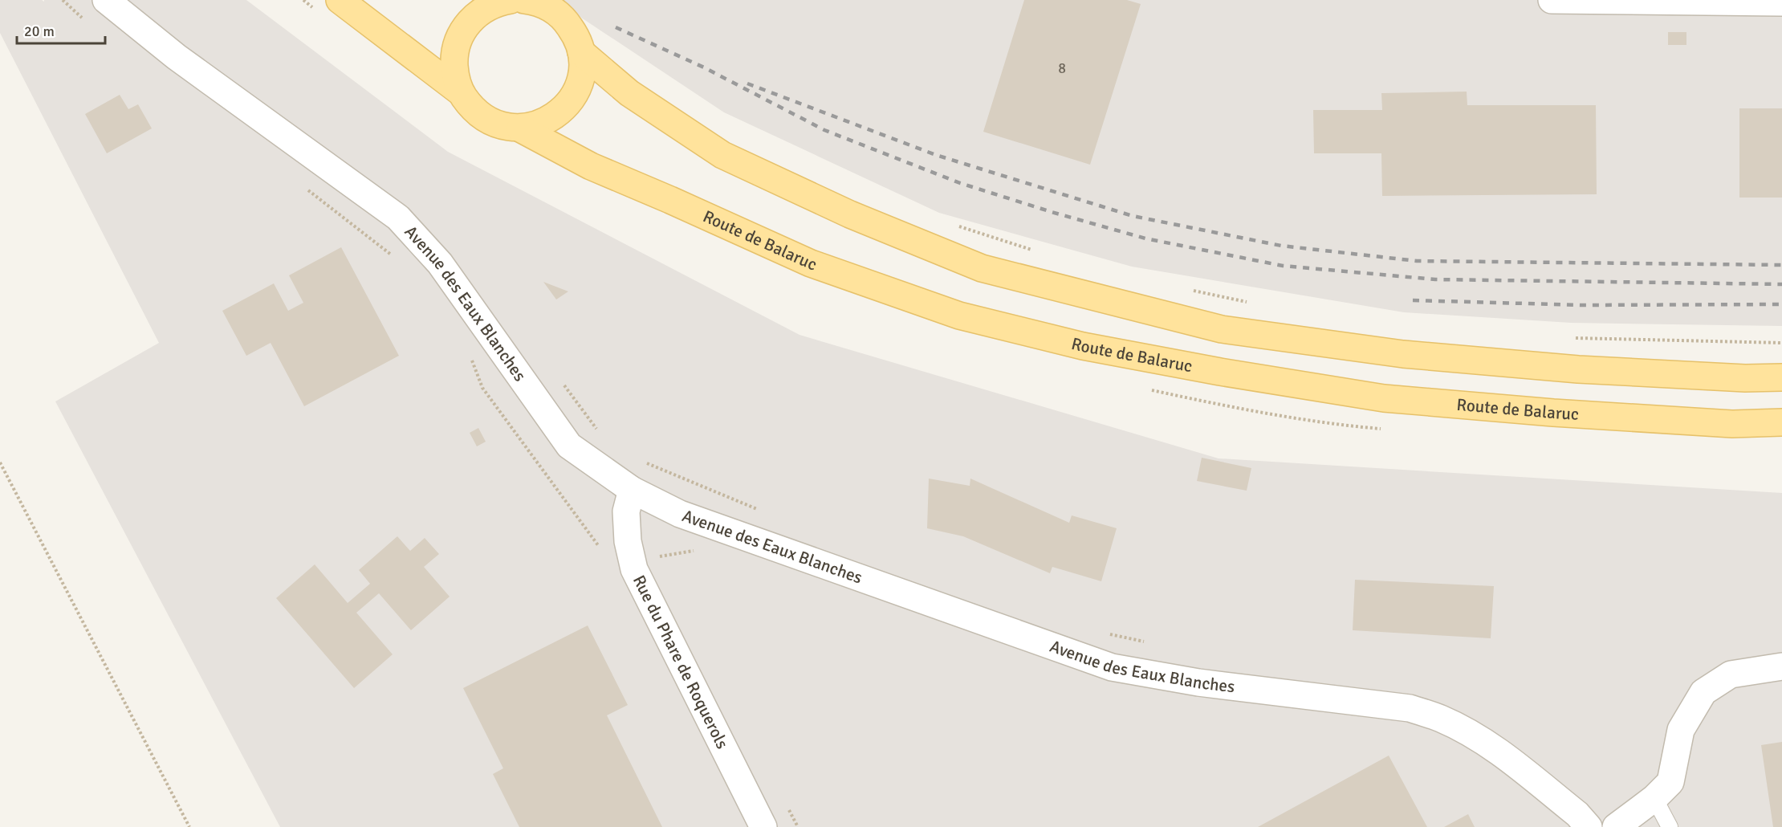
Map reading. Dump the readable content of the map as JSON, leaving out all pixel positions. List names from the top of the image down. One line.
{"streets":{"main road":["Route de Balaruc"],"street":["Avenue des Eaux Blanches","Rue du Phare de Roquerols"]},"crossings":[["Avenue des Eaux Blanches","Rue du Phare de Roquerols"]],"house_numbers":["8"],"scale_bar":"20 m"}
